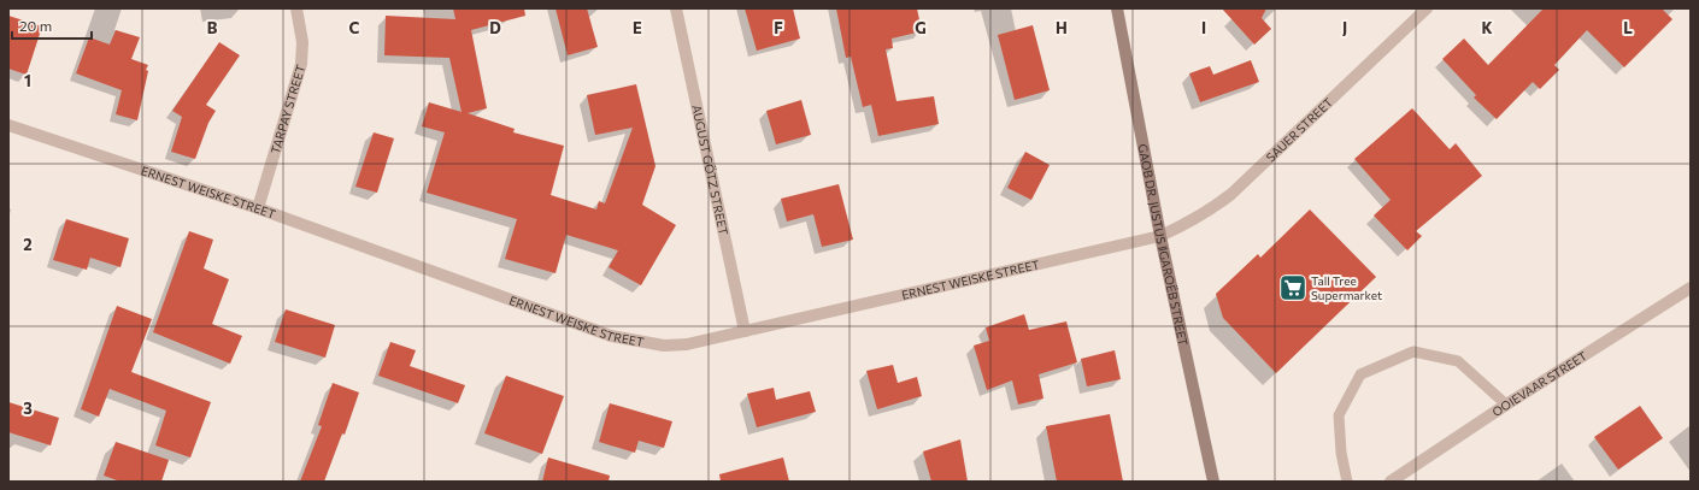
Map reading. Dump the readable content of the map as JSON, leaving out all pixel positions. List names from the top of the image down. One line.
{"streets":{"street":["TARPAY STREET","SAUER STREET","AUGUST GÖTZ STREET","ERNEST WEISKE STREET","GAOB DR. JUSTUS ǁGAROËB STREET","OOIEVAAR STREET"]},"crossings":[["TARPAY STREET","ERNEST WEISKE STREET"],["SAUER STREET","ERNEST WEISKE STREET"],["SAUER STREET","GAOB DR. JUSTUS ǁGAROËB STREET"],["AUGUST GÖTZ STREET","ERNEST WEISKE STREET"],["ERNEST WEISKE STREET","GAOB DR. JUSTUS ǁGAROËB STREET"]],"places":{"supermarket":["Tall Tree Supermarket"]},"scale_bar":"20 m","grid":{"columns":["B","C","D","E","F","G","H","I","J","K","L"],"rows":["1","2","3"]}}
